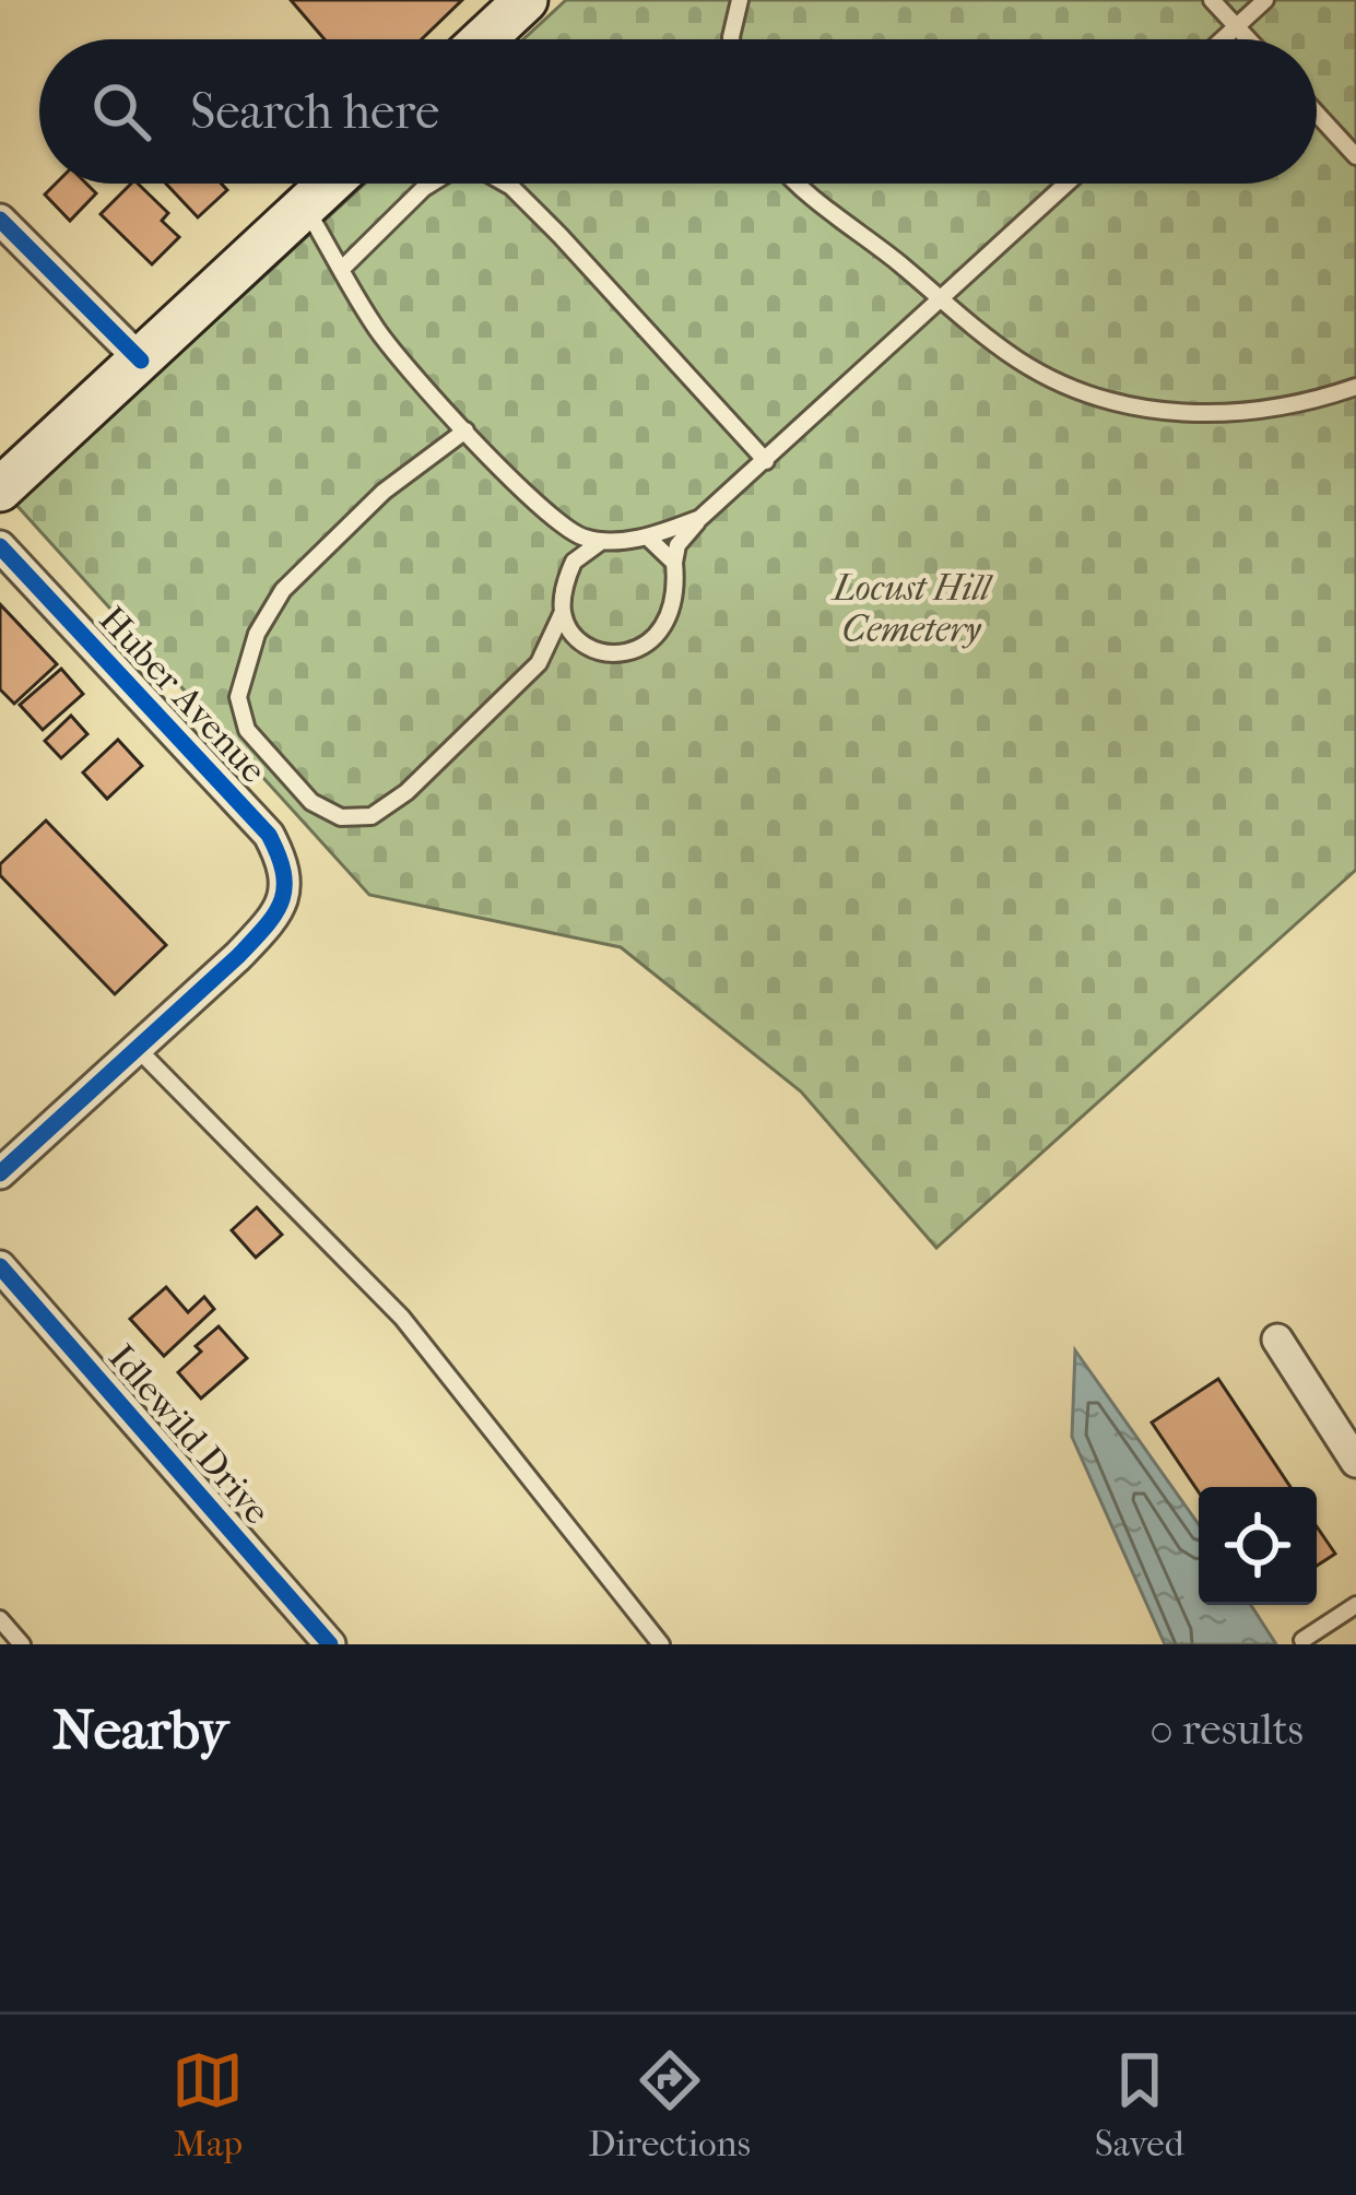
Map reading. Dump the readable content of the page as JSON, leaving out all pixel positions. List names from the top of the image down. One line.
{"streets":{"street":["Huber Avenue","Idlewild Drive"]},"parks":["Locust Hill Cemetery"],"page":{"search":"Search here","heading":["Nearby","0 results"],"nav":["Map","Directions","Saved"]}}
